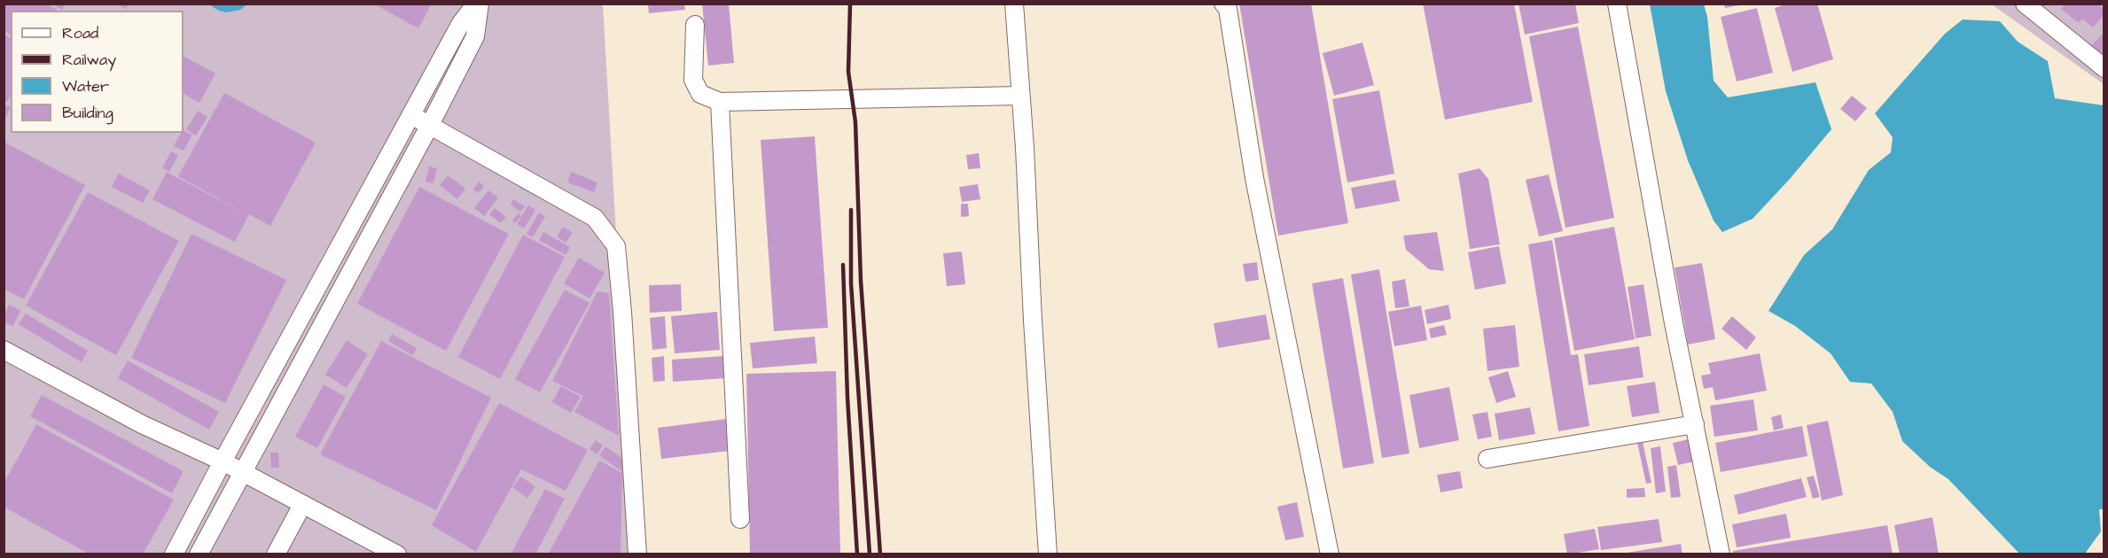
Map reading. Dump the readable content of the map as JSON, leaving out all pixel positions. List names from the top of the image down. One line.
{"legend":["Road","Railway","Water","Building"]}
